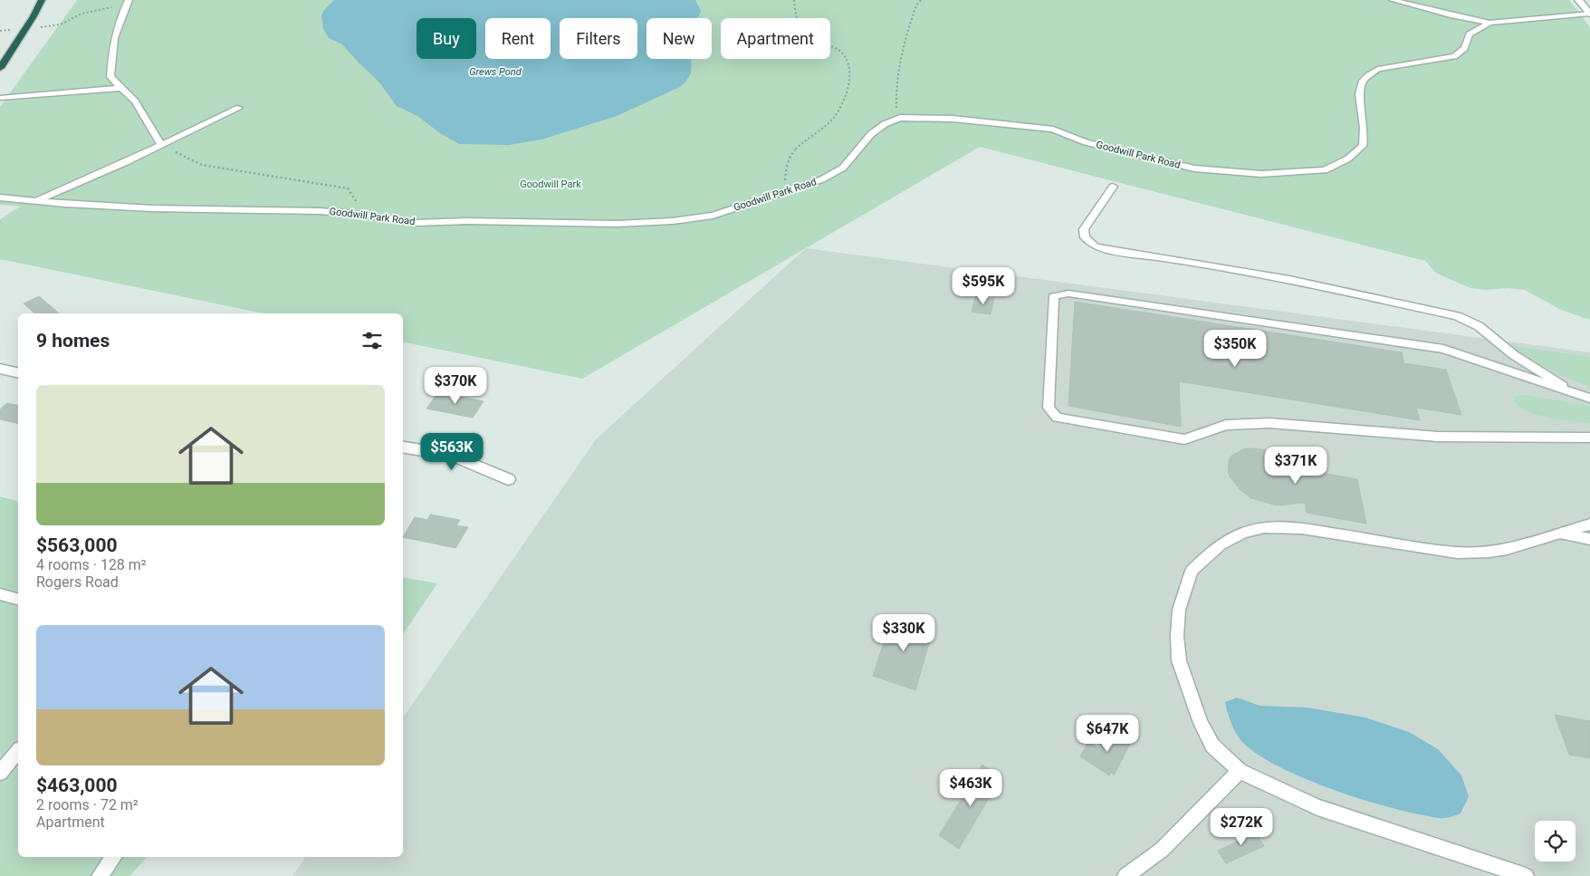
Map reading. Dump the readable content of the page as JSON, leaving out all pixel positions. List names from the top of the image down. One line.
{"streets":{"lane":["Goodwill Park Road"]},"water":["Grews Pond"],"parks":["Goodwill Park"],"page":{"chip":["Buy","Rent","Filters","New","Apartment"],"price":["$595K","$350K","$370K","$563K","$371K","$330K","$647K","$463K","$272K"],"heading":"9 homes","list":[{"name":"$563,000","note":"4 rooms · 128 m² · Rogers Road"},{"name":"$463,000","note":"2 rooms · 72 m² · Apartment"}]}}
